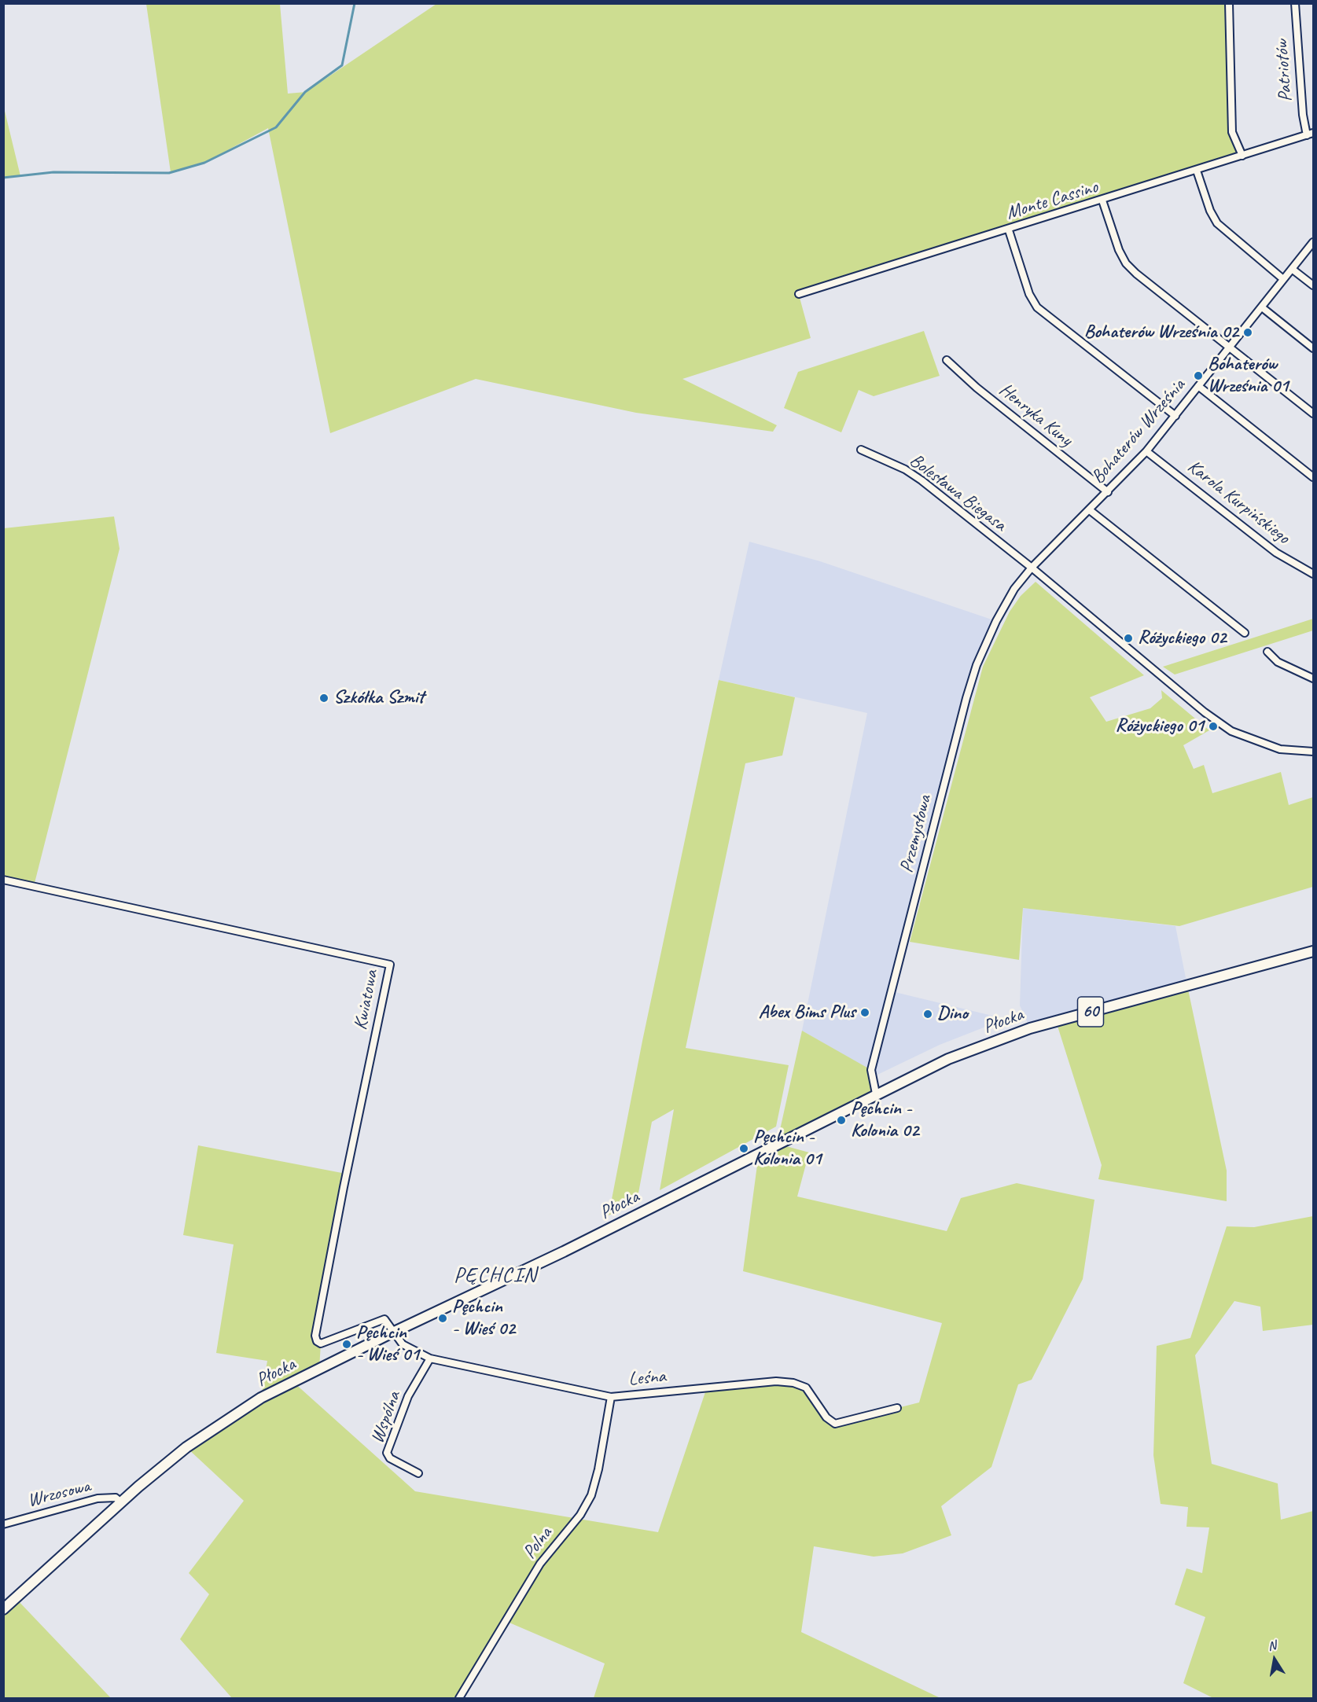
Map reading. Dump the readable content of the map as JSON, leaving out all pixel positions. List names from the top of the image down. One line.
{"streets":{"main road":["60","Płocka"],"street":["Patriotów","Monte Cassino","Henryka Kuny","Bohaterów Września","Bolesława Biegasa","Karola Kurpińskiego","Przemysłowa","Kwiatowa","Leśna","Wspólna","Wrzosowa","Polna"]},"crossings":[["Patriotów","Monte Cassino"],["Henryka Kuny","Bohaterów Września"],["Bohaterów Września","Bolesława Biegasa"],["Bohaterów Września","Karola Kurpińskiego"],["Bohaterów Września","Przemysłowa"],["Przemysłowa","Płocka"],["Kwiatowa","Płocka"],["Kwiatowa","Leśna"],["Płocka","Leśna"],["Płocka","Wrzosowa"],["Leśna","Wspólna"],["Leśna","Polna"]],"districts":["PĘCHCIN"],"places":["Bohaterów Września 02","Bohaterów Września 01","Różyckiego 02","Szkółka Szmit","Różyckiego 01","Abex Bims Plus","Dino","Pęchcin - Kolonia 02","Pęchcin - Kolonia 01","Pęchcin - Wieś 02","Pęchcin - Wieś 01"],"north":"top"}
